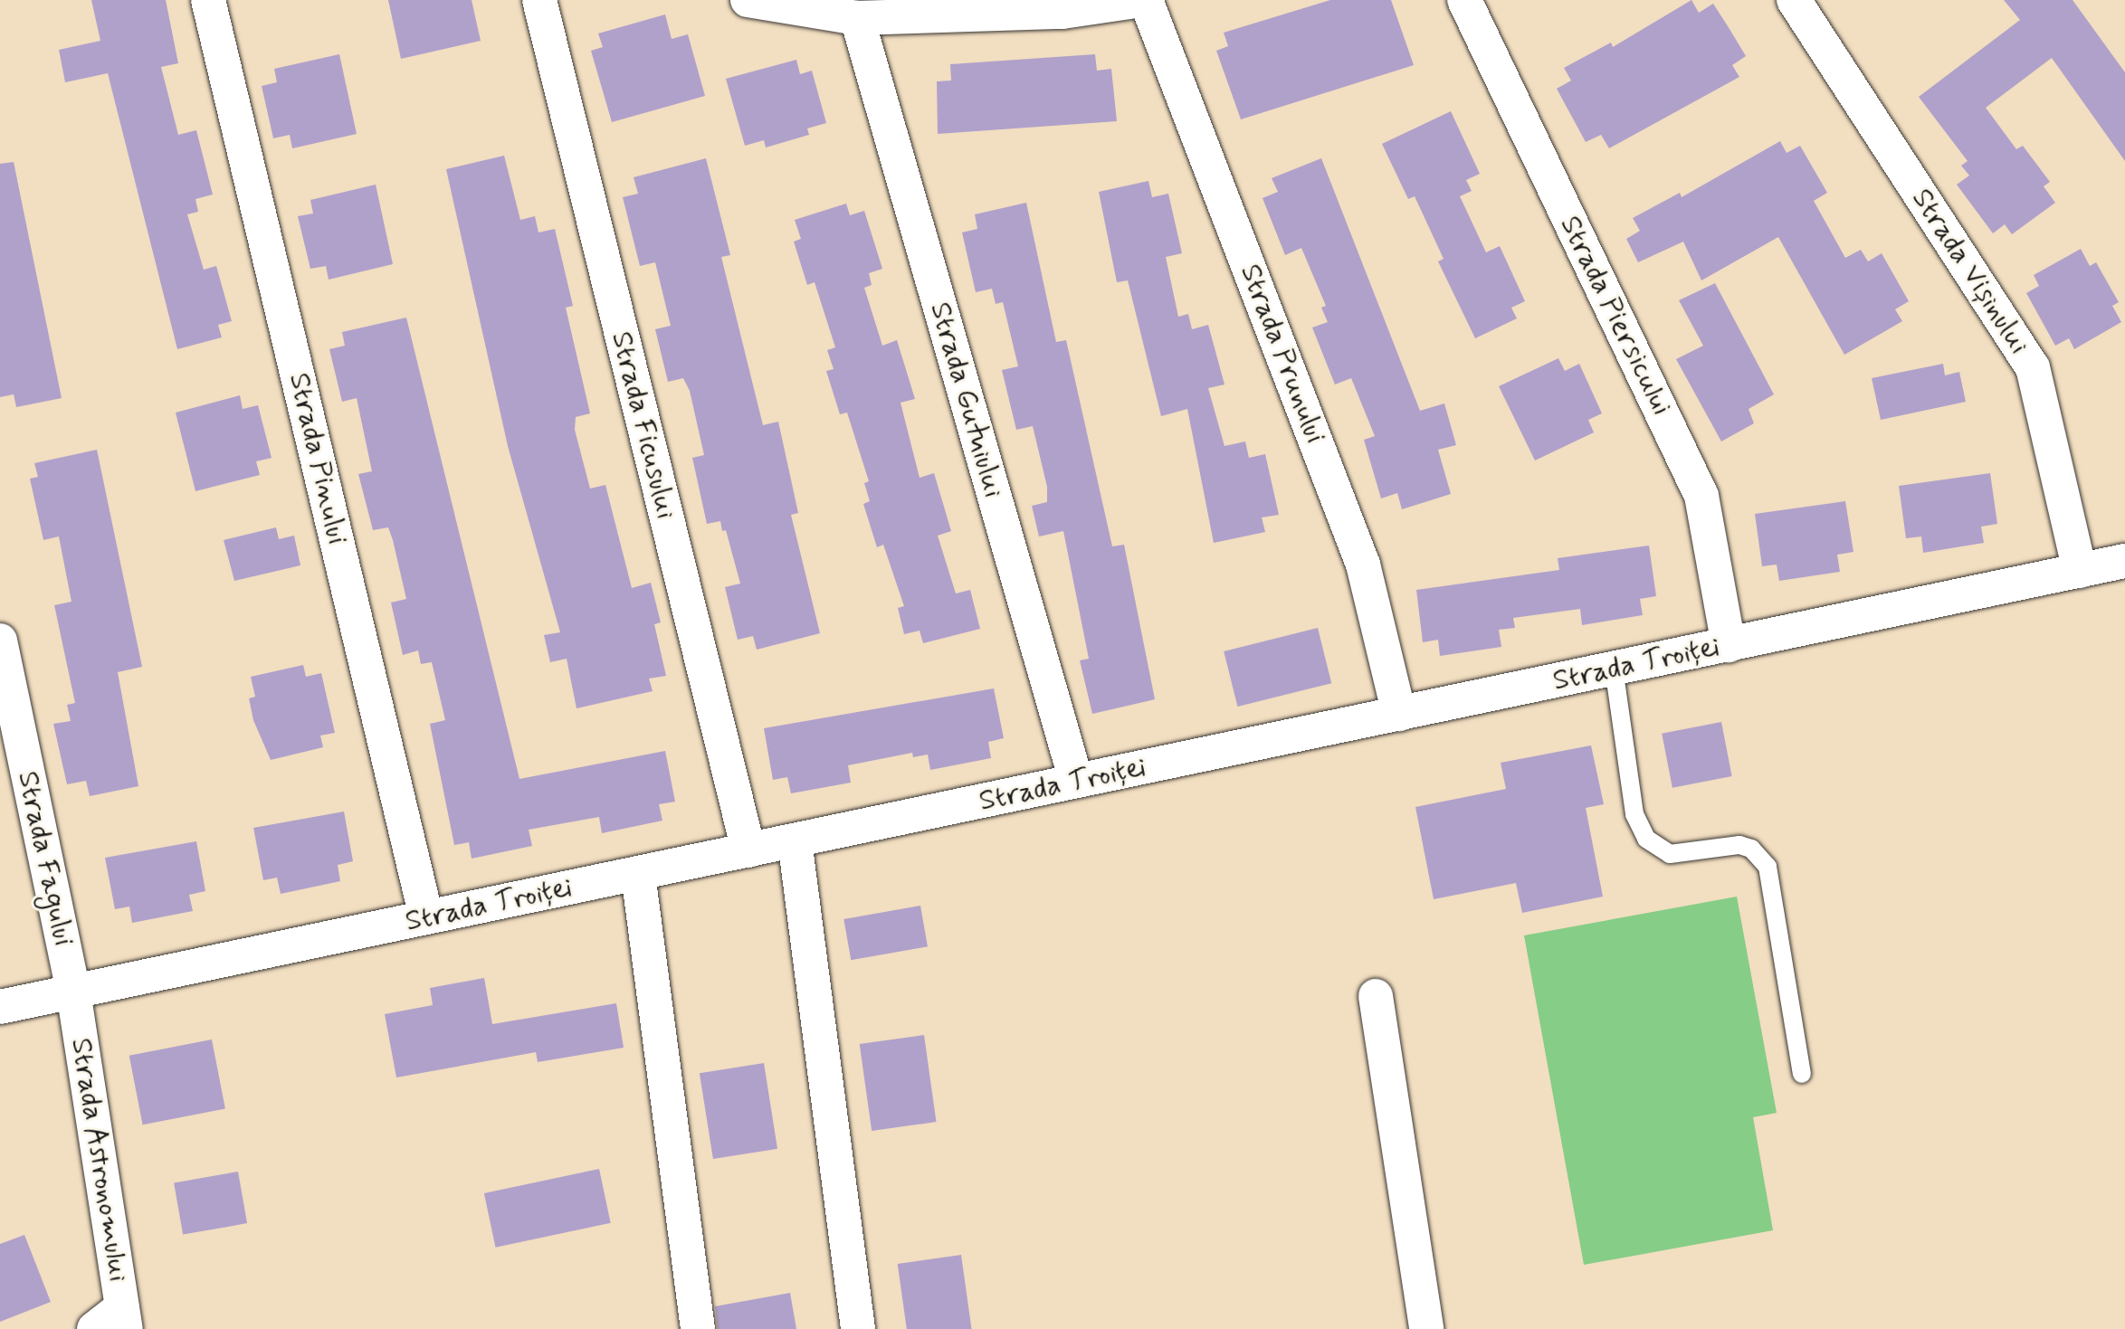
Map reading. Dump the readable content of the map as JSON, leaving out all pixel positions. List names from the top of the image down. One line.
{"streets":{"street":["Strada Vișinului","Strada Piersicului","Strada Prunului","Strada Gutuiului","Strada Ficusului","Strada Pinului","Strada Troiței","Strada Fagului","Strada Astronomului"]},"crossings":[["Strada Vișinului","Strada Troiței"],["Strada Piersicului","Strada Troiței"],["Strada Prunului","Strada Troiței"],["Strada Gutuiului","Strada Troiței"],["Strada Ficusului","Strada Troiței"],["Strada Pinului","Strada Troiței"],["Strada Troiței","Strada Fagului"],["Strada Troiței","Strada Astronomului"],["Strada Fagului","Strada Astronomului"]]}
